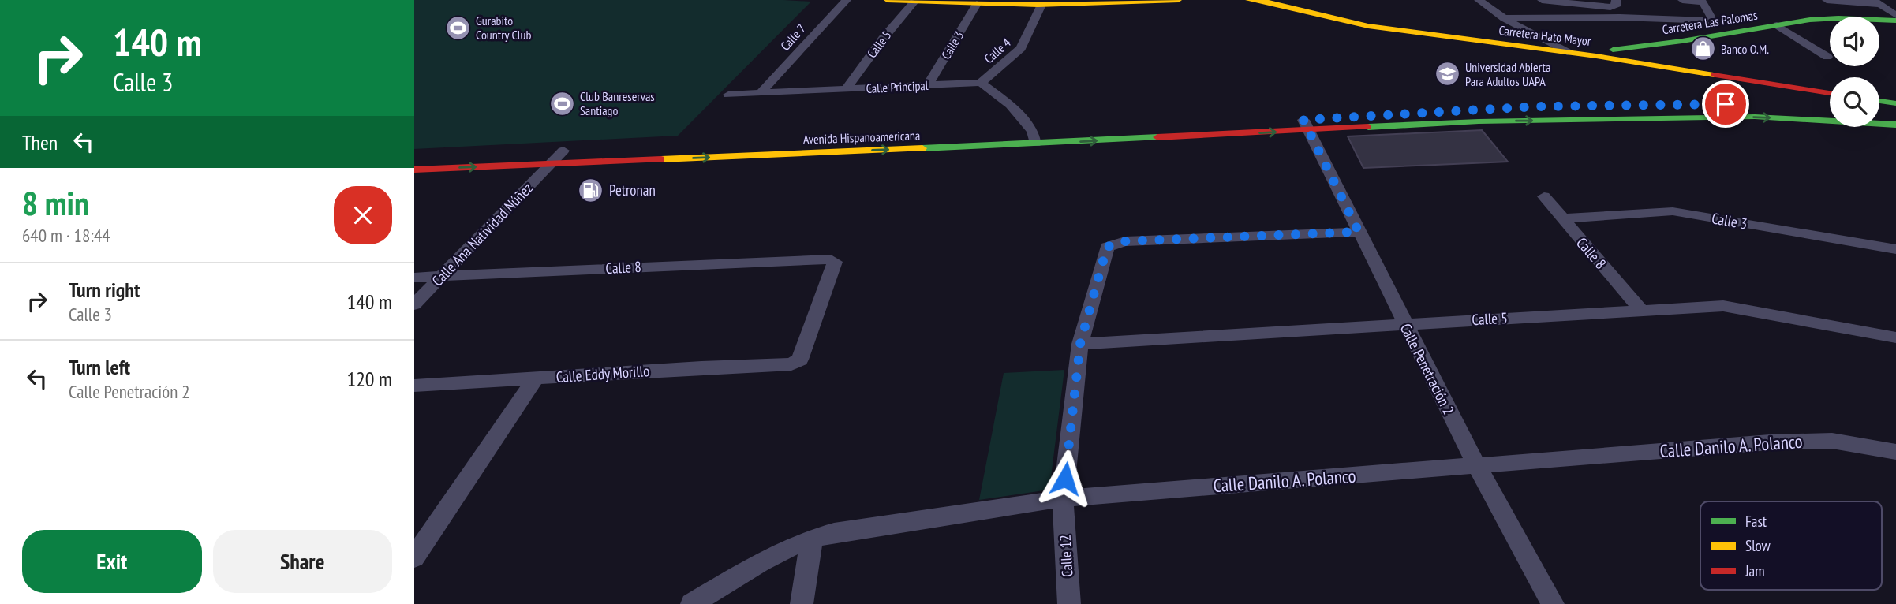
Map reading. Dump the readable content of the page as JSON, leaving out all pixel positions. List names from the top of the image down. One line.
{"streets":{"main road":["Carretera Las Palomas","Carretera Hato Mayor","Avenida Hispanoamericana"],"street":["Calle 7","Calle 5","Calle 3","Calle 4","Calle Principal","Calle Ana Natividad Núñez","Calle 8","Calle Penetración 2","Calle Eddy Morillo","Calle Danilo A. Polanco","Calle 12"]},"crossings":[["Carretera Las Palomas","Carretera Hato Mayor"],["Calle 7","Calle Principal"],["Calle 5","Calle Principal"],["Calle 5","Calle 8"],["Calle 5","Calle Penetración 2"],["Calle 5","Calle 12"],["Calle 3","Calle Principal"],["Calle 3","Calle 8"],["Calle 4","Calle Principal"],["Avenida Hispanoamericana","Calle Ana Natividad Núñez"],["Avenida Hispanoamericana","Calle Penetración 2"],["Calle Ana Natividad Núñez","Calle 8"],["Calle 8","Calle Eddy Morillo"],["Calle Penetración 2","Calle Danilo A. Polanco"],["Calle Penetración 2","Calle 12"],["Calle Danilo A. Polanco","Calle 12"]],"places":{"sports":["Gurabito Country Club","Club Banreservas Santiago"],"shop":["Banco O.M."],"school or university":["Universidad Abierta Para Adultos UAPA"],"fuel station":["Petronan"]},"legend":["Fast","Slow","Jam"],"page":{"turn":["140 m","Calle 3"],"then":"Then","heading":["8 min","640 m · 18:44"],"list":[{"name":"Turn right","note":"Calle 3","value":"140 m"},{"name":"Turn left","note":"Calle Penetración 2","value":"120 m"}],"buttons":["Exit","Share"]}}
